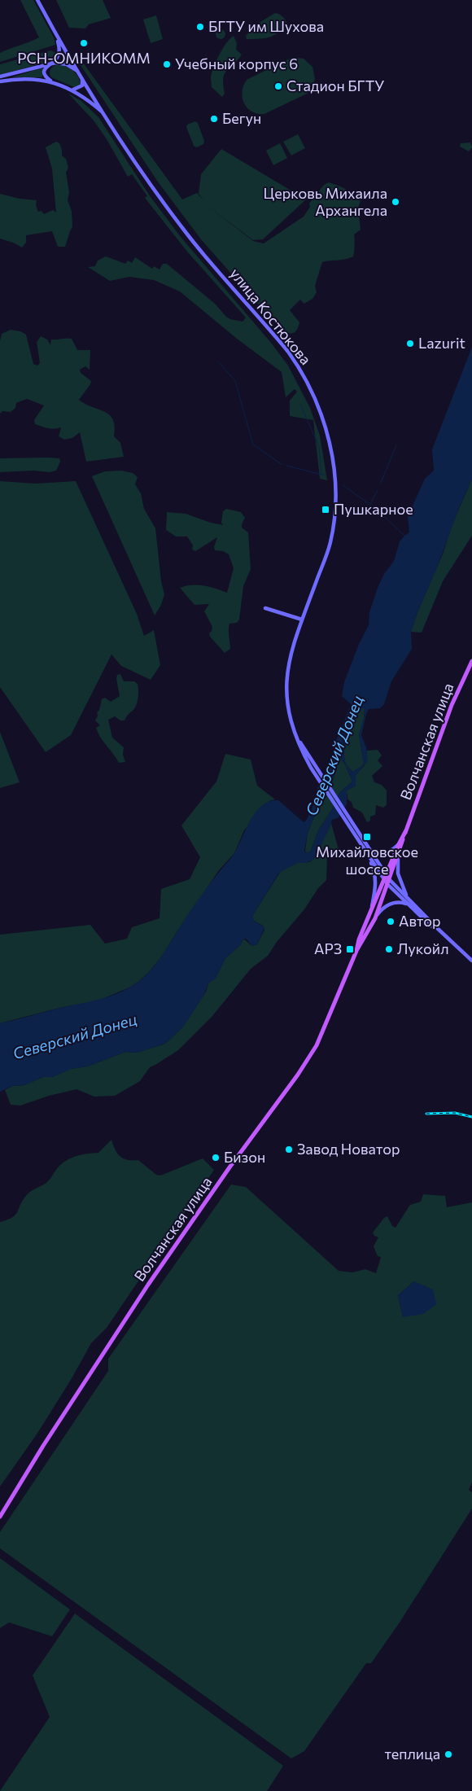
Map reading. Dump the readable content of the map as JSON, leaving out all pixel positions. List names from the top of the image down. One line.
{"streets":{"main road":["улица Костюкова","Волчанская улица"]},"crossings":[["улица Костюкова","Волчанская улица"]],"water":["Северский Донец"],"places":{"other":["БГТУ им Шухова","РСН-ОМНИКОММ","Учебный корпус 6","Стадион БГТУ","Бегун","Церковь Михаила Архангела","Lazurit","Автор","Лукойл","Завод Новатор","Бизон","теплица"],"transit":["Пушкарное","Михайловское шоссе","АРЗ"]}}
